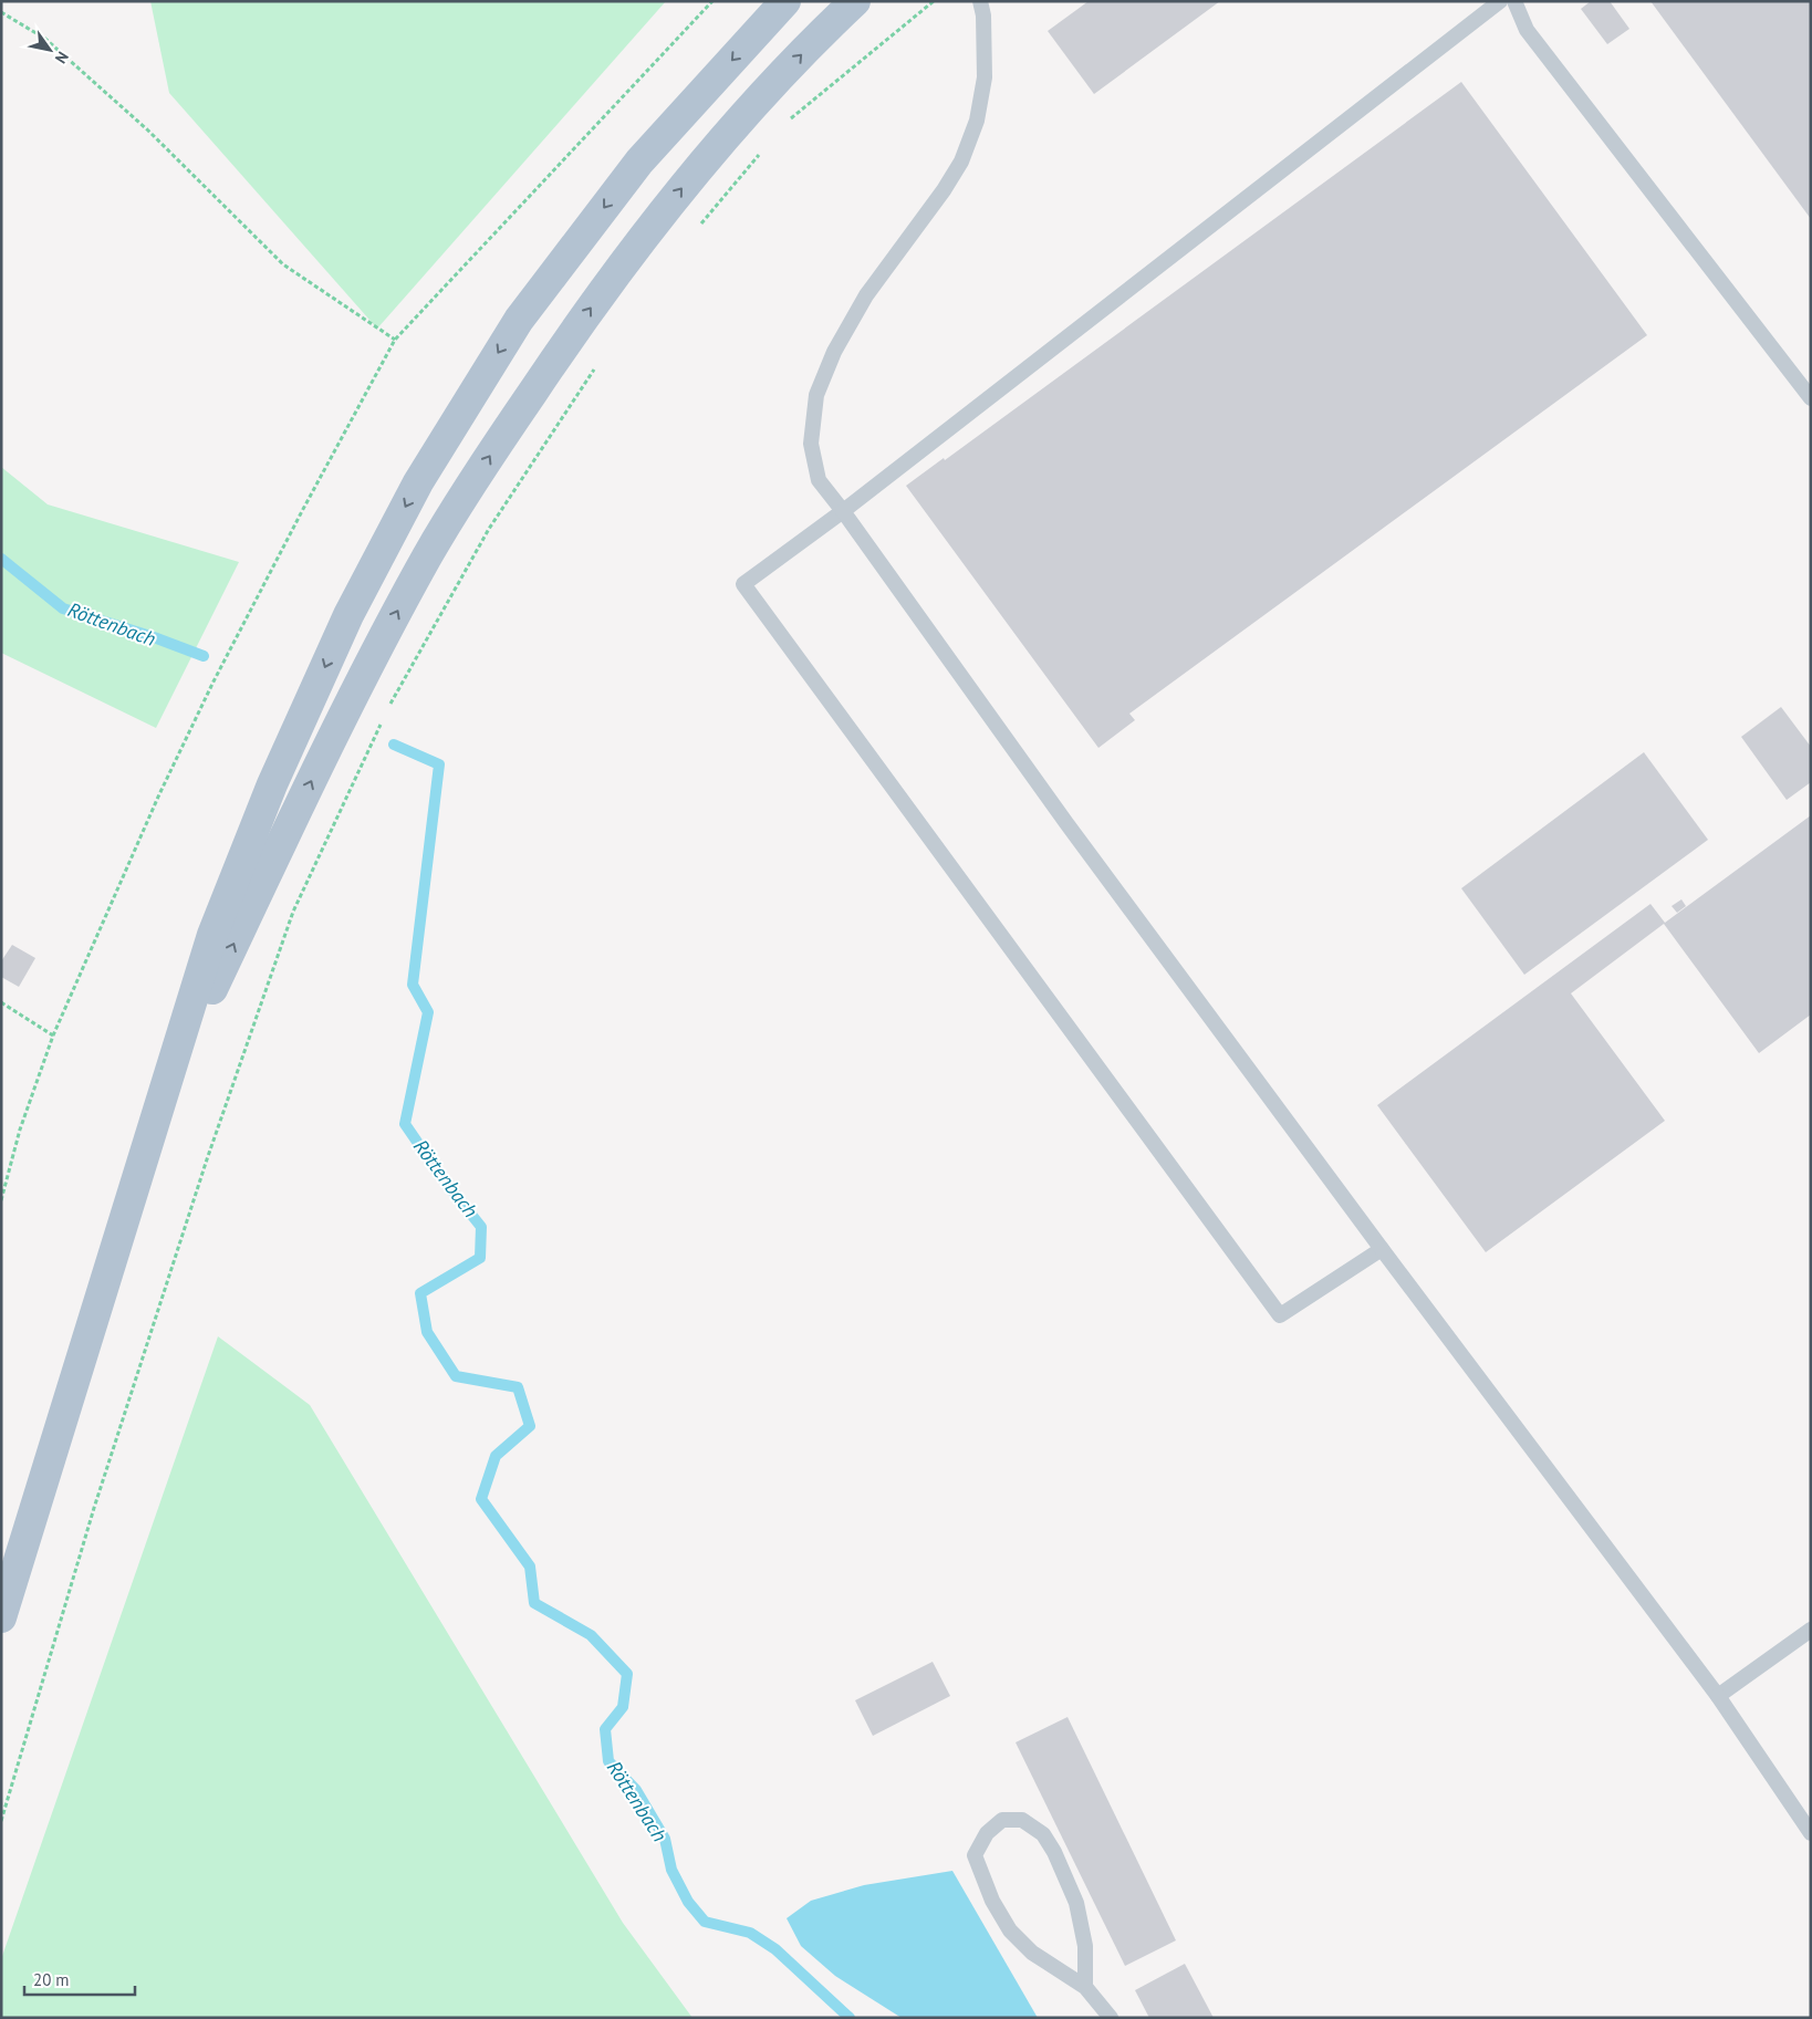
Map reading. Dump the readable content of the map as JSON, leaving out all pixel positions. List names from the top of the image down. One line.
{"water":["Röttenbach"],"scale_bar":"20 m","north":"bottom right"}
